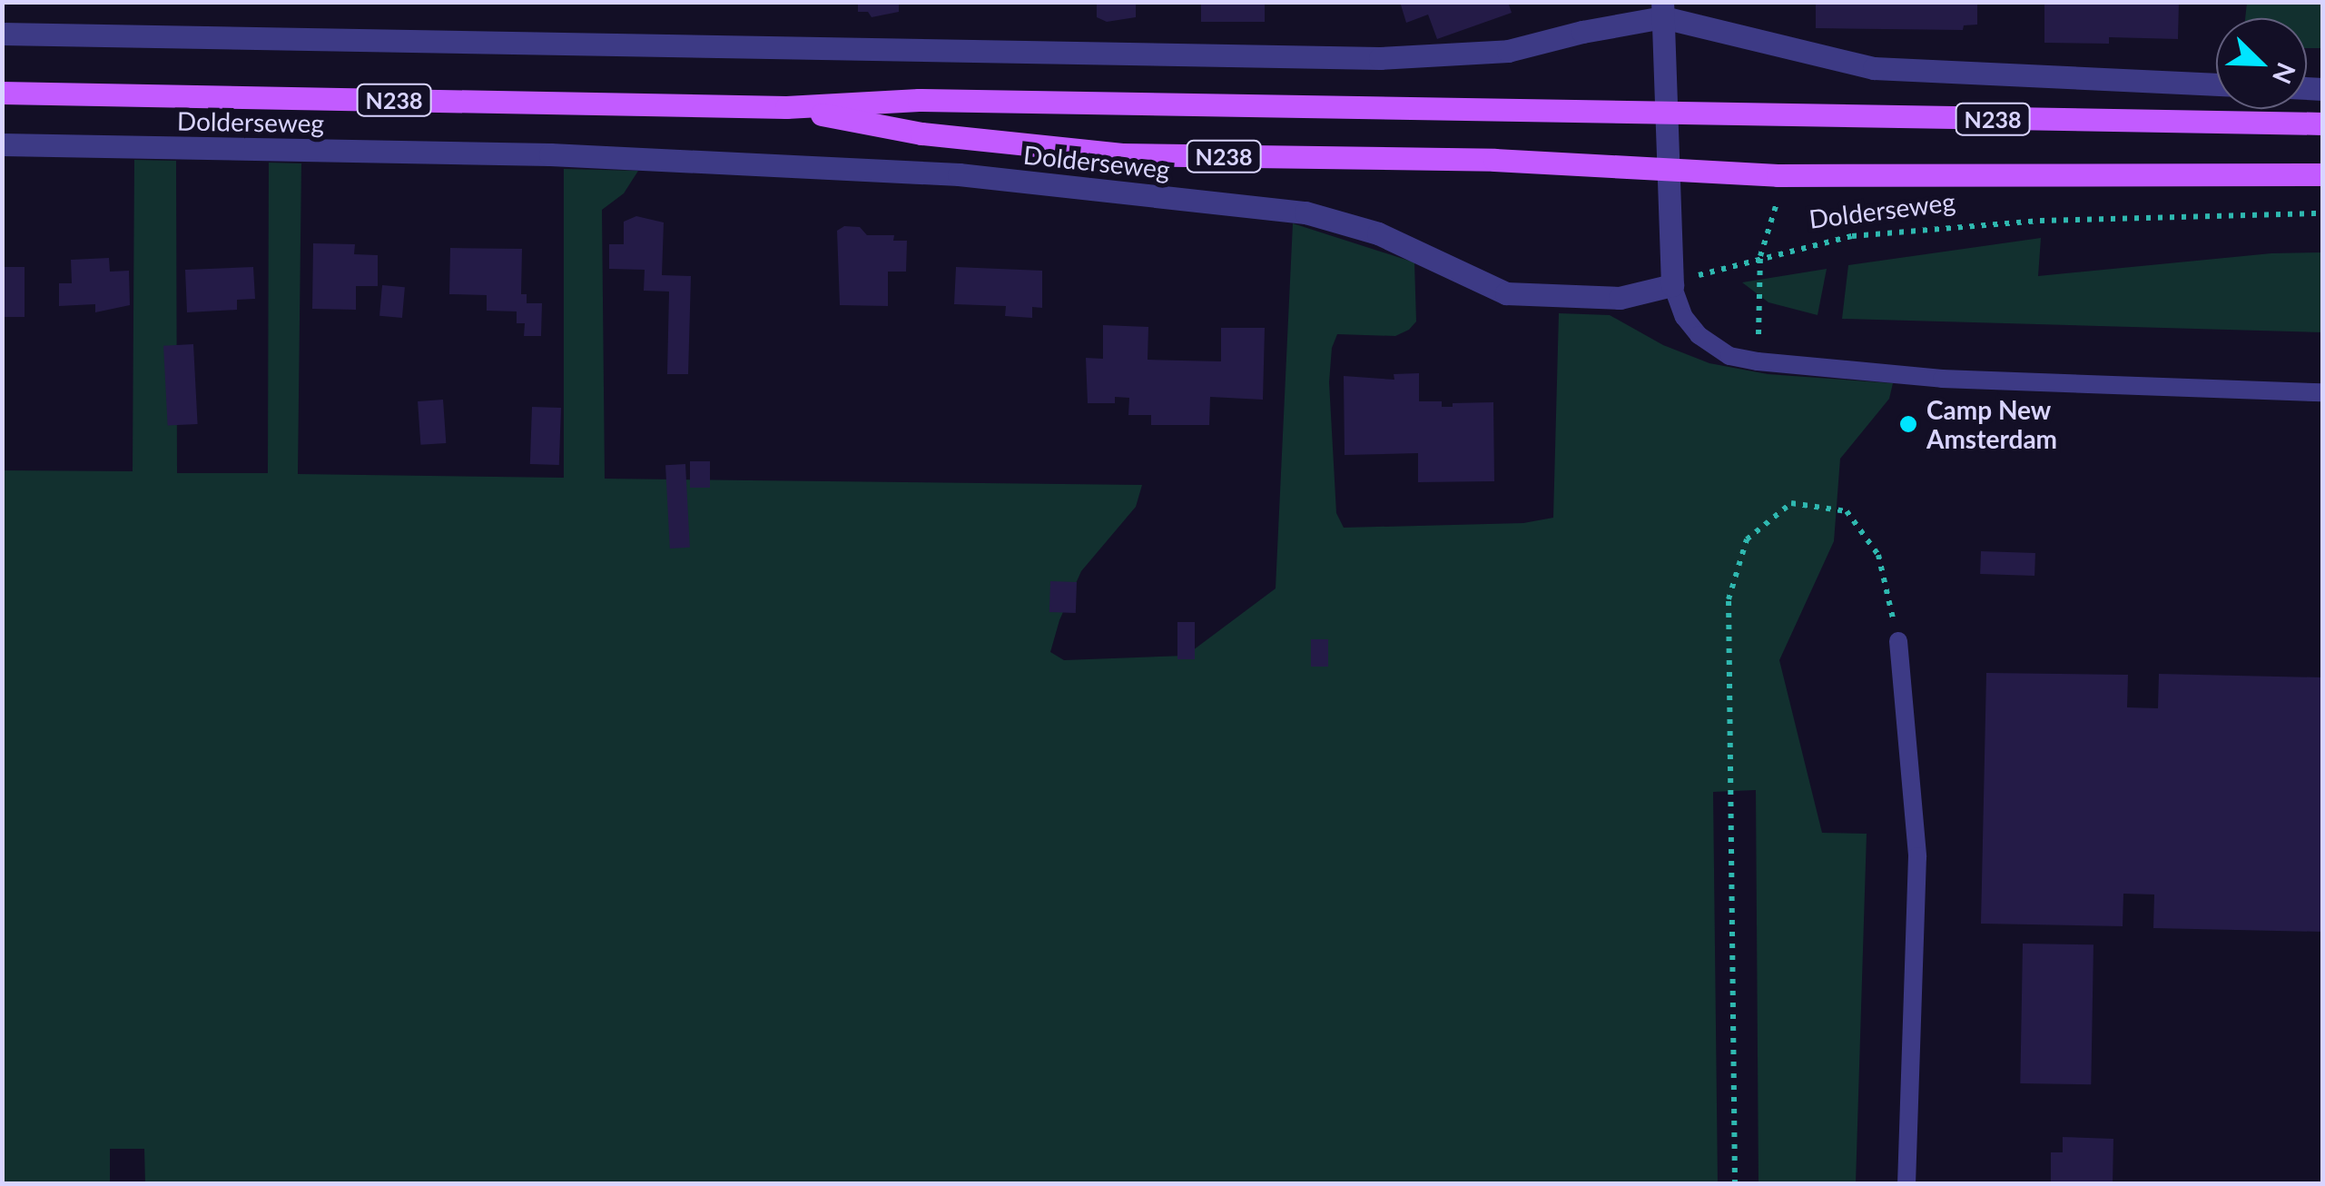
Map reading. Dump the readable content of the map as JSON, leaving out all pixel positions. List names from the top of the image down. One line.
{"streets":{"main road":["N238","Dolderseweg"]},"places":["Camp New Amsterdam"],"north":"bottom right"}
